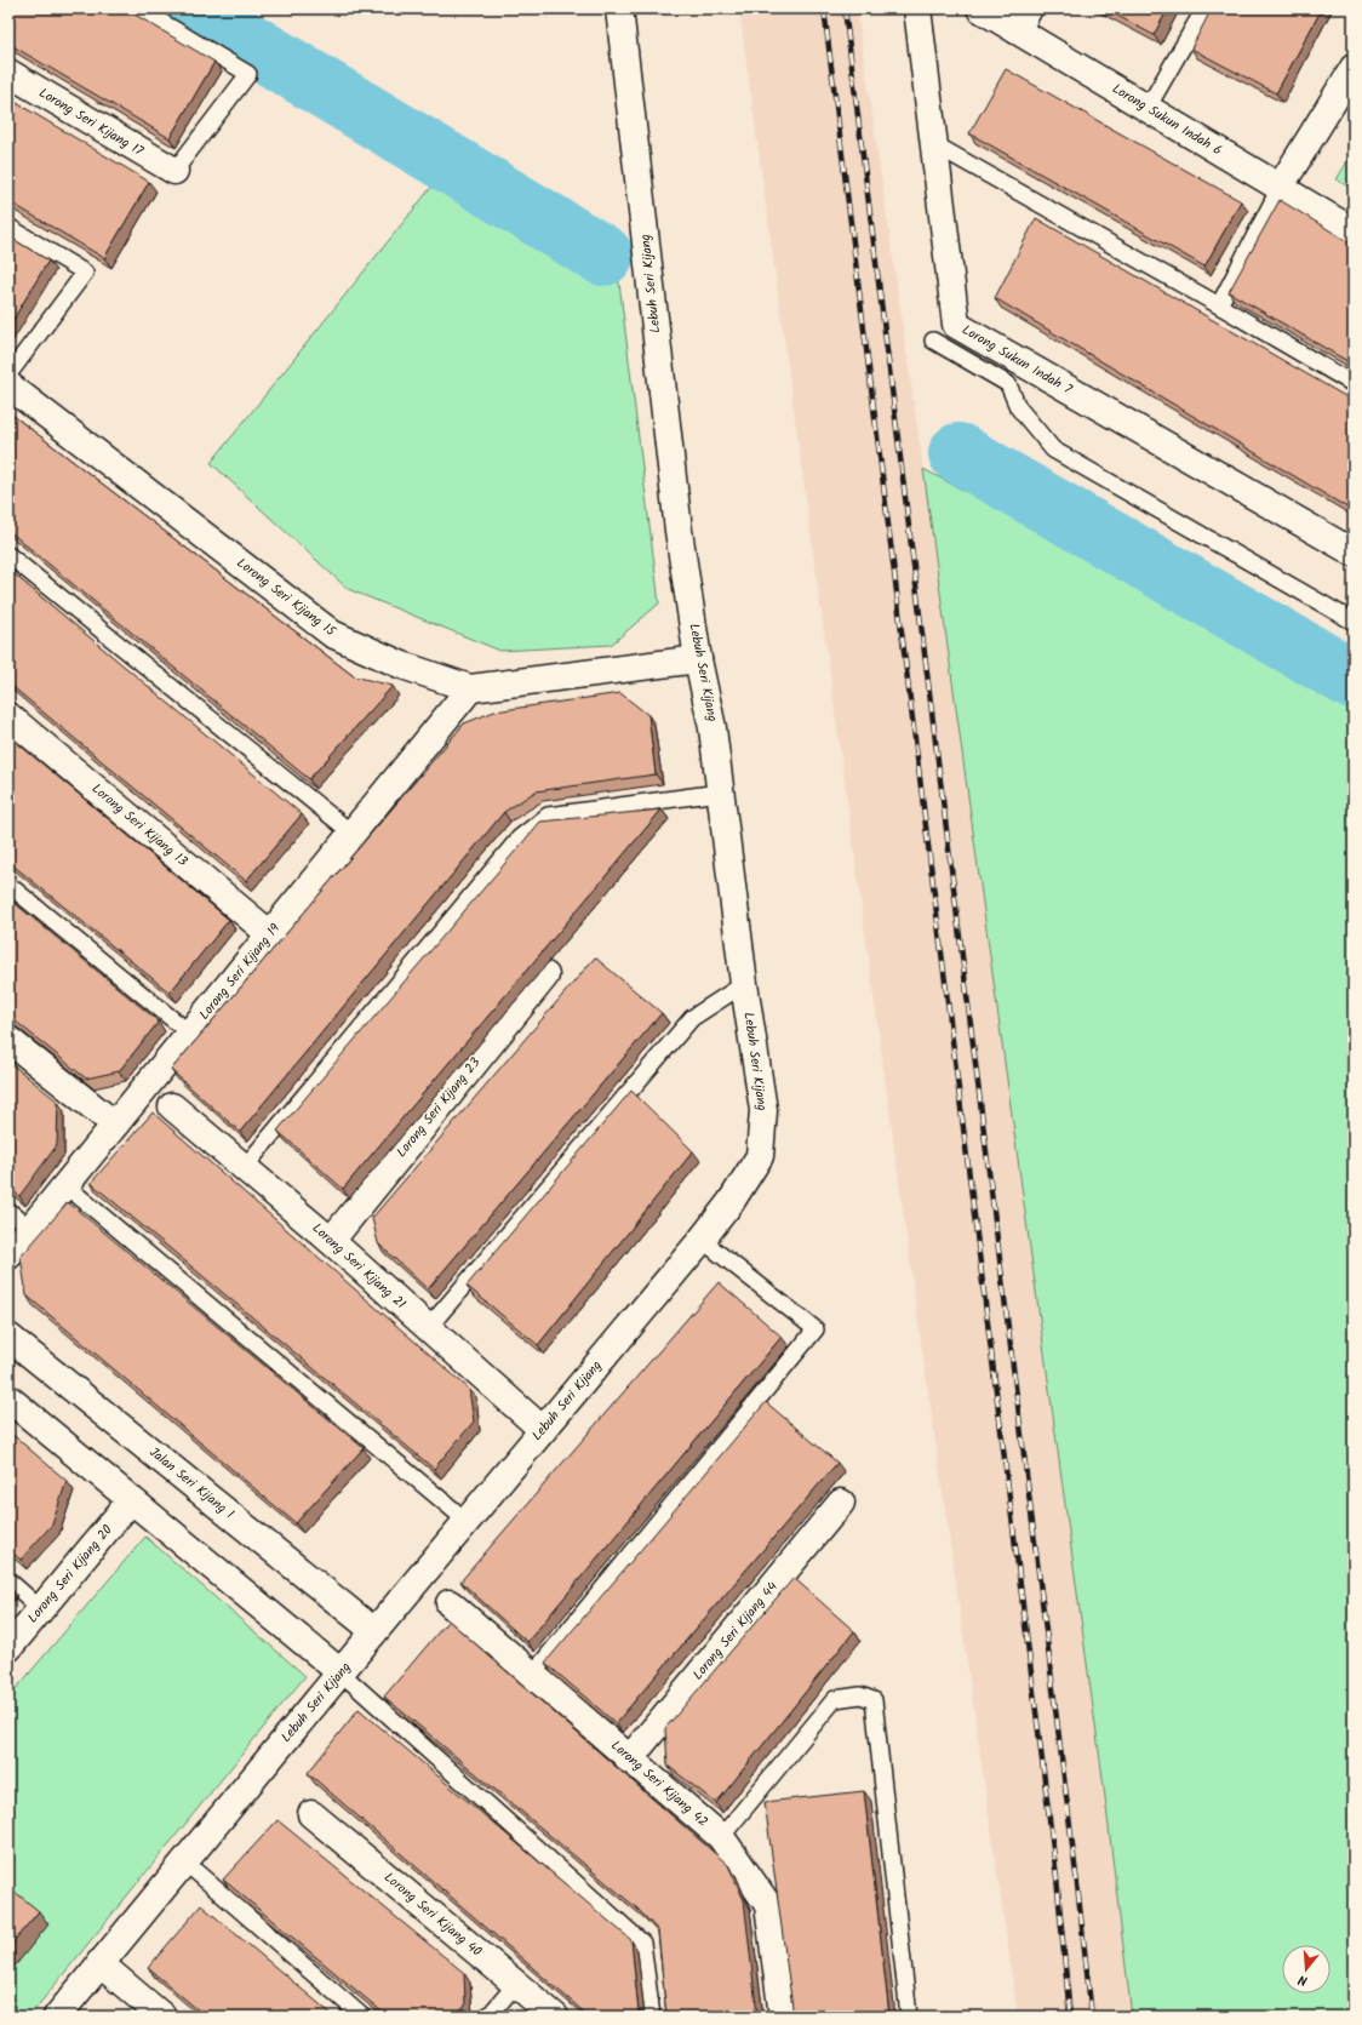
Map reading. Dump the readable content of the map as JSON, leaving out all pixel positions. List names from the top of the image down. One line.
{"streets":{"street":["Lorong Sukun Indah 6","Lorong Seri Kijang 17","Lebuh Seri Kijang","Lorong Sukun Indah 7","Lorong Seri Kijang 15","Lorong Seri Kijang 13","Lorong Seri Kijang 19","Lorong Seri Kijang 23","Lorong Seri Kijang 21","Jalan Seri Kijang 1","Lorong Seri Kijang 20","Lorong Seri Kijang 44","Lorong Seri Kijang 42","Lorong Seri Kijang 40"]},"crossings":[["Lebuh Seri Kijang","Lorong Seri Kijang 15"],["Lebuh Seri Kijang","Lorong Seri Kijang 21"],["Lebuh Seri Kijang","Jalan Seri Kijang 1"],["Lorong Seri Kijang 15","Lorong Seri Kijang 19"],["Lorong Seri Kijang 13","Lorong Seri Kijang 19"],["Lorong Seri Kijang 23","Lorong Seri Kijang 21"],["Lorong Seri Kijang 44","Lorong Seri Kijang 42"]],"north":"bottom"}
